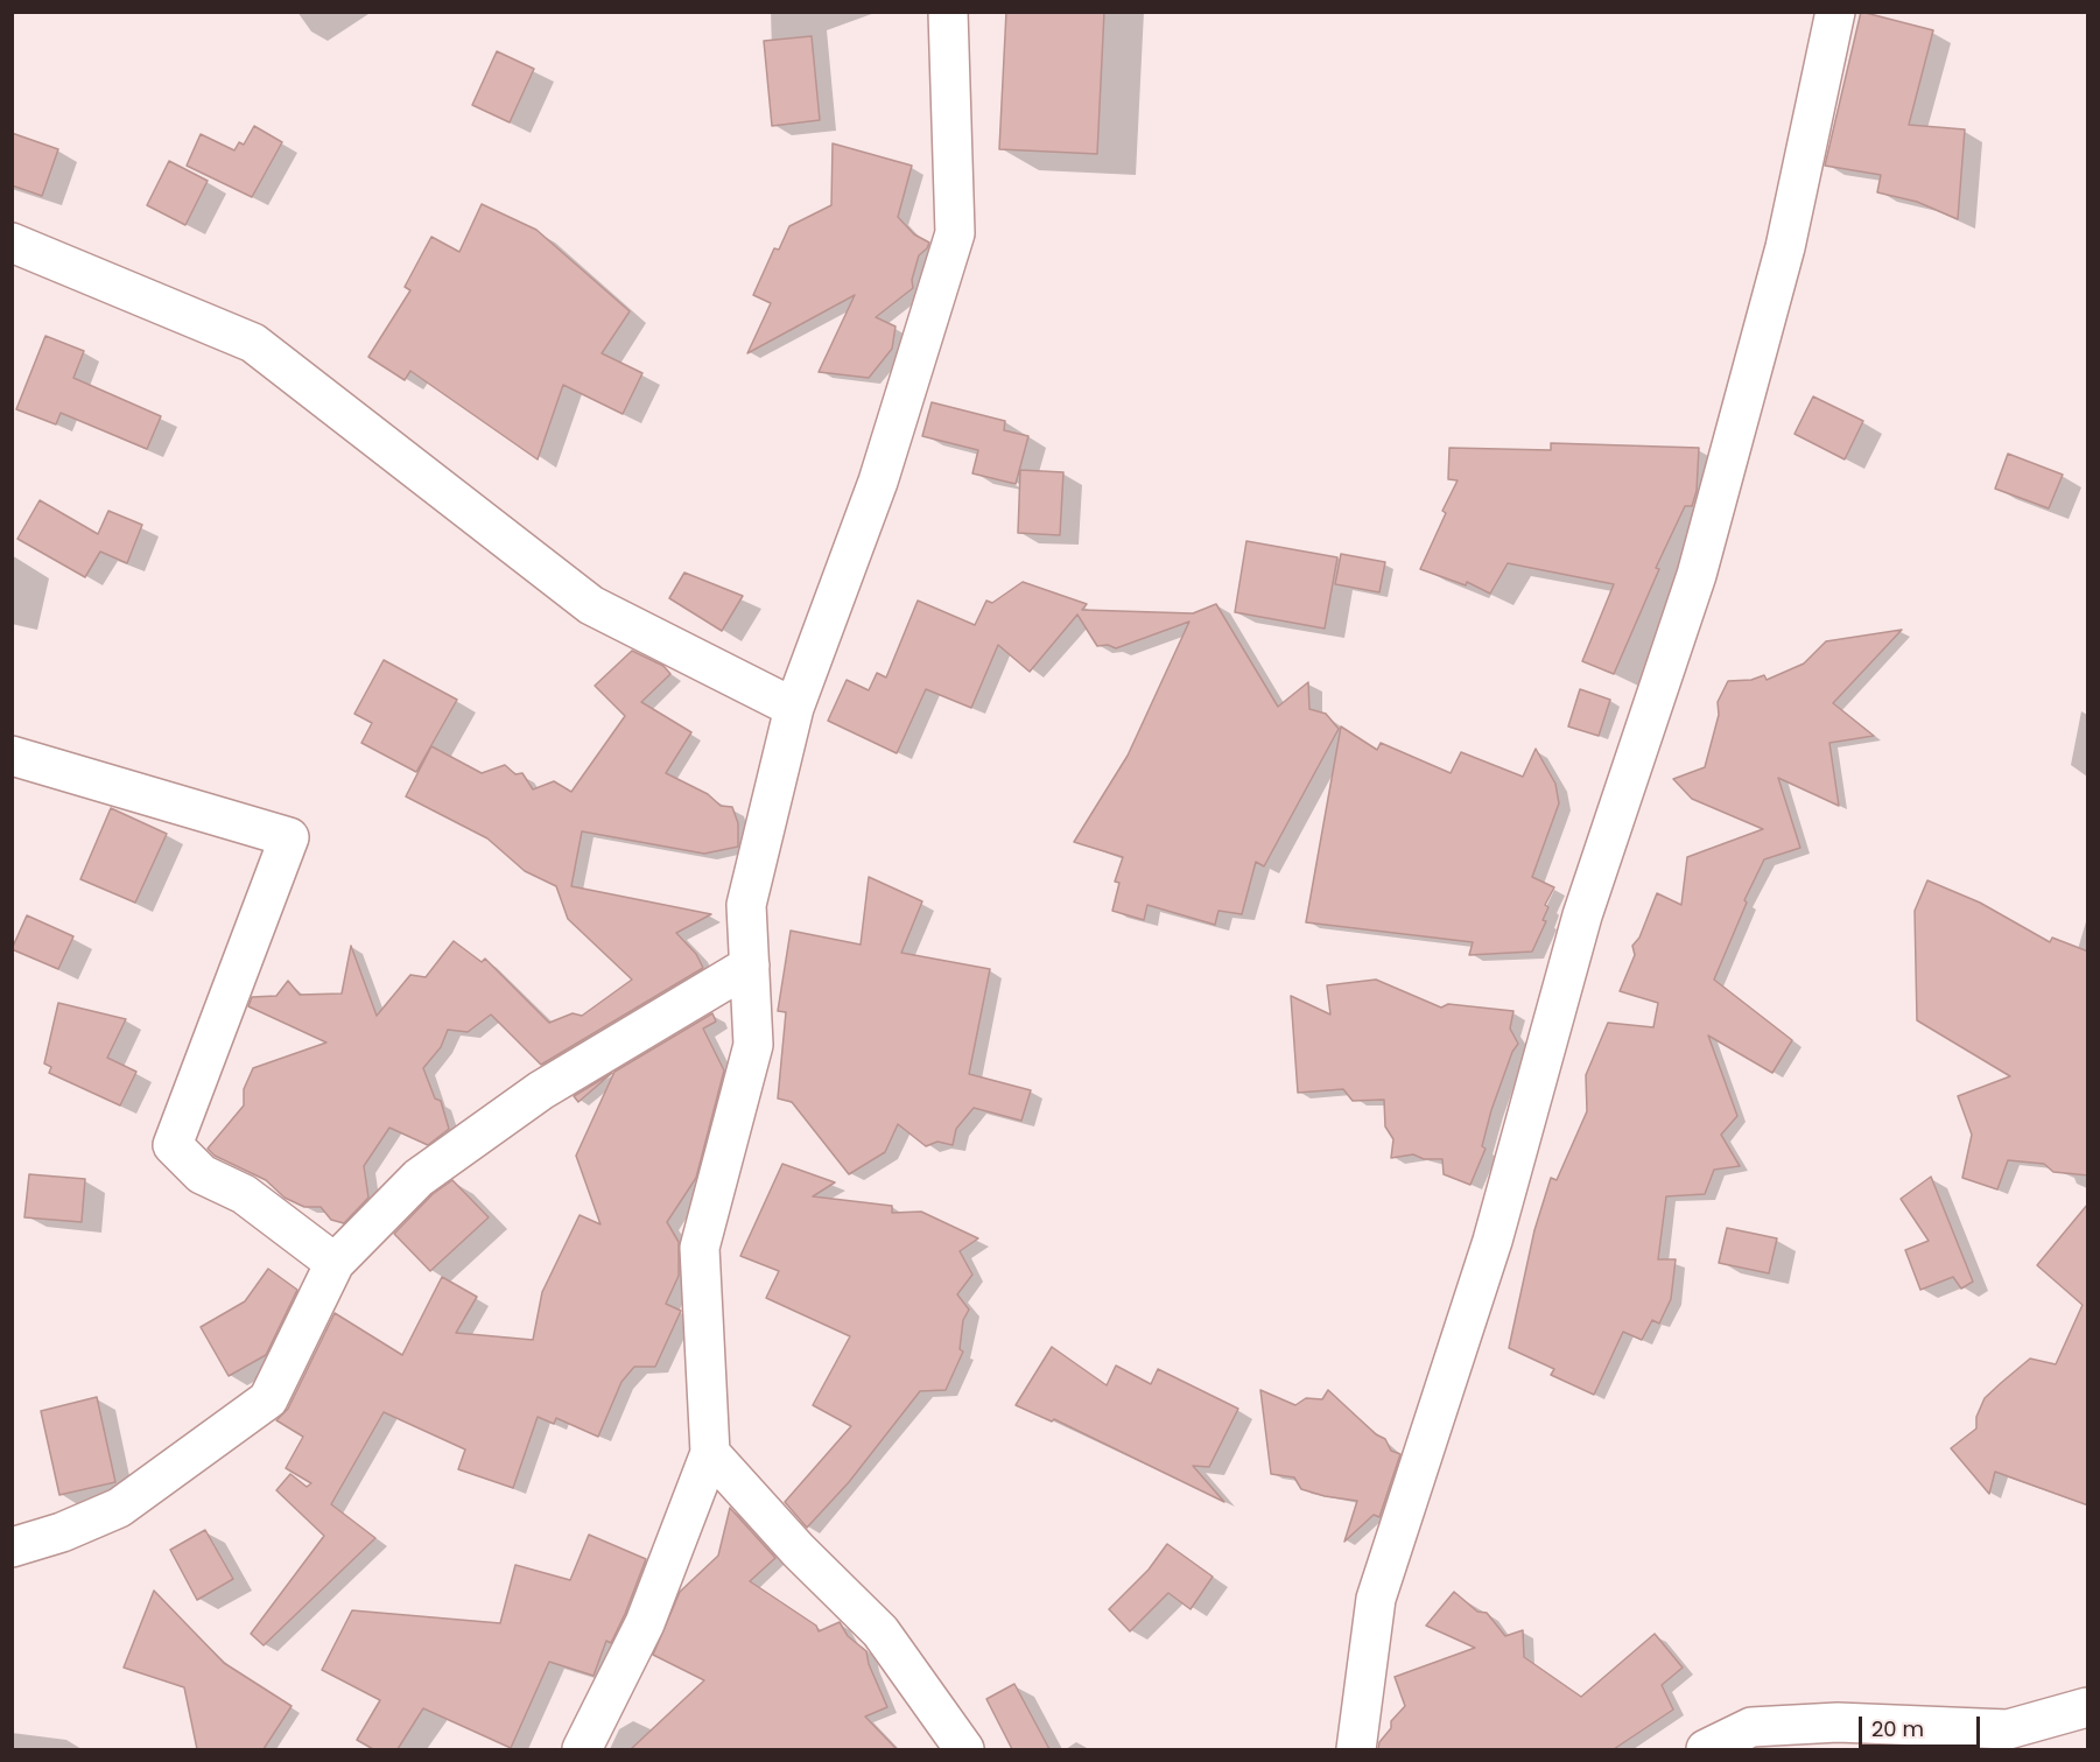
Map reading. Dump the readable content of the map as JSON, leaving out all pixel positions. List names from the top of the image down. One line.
{"scale_bar":"20 m"}
